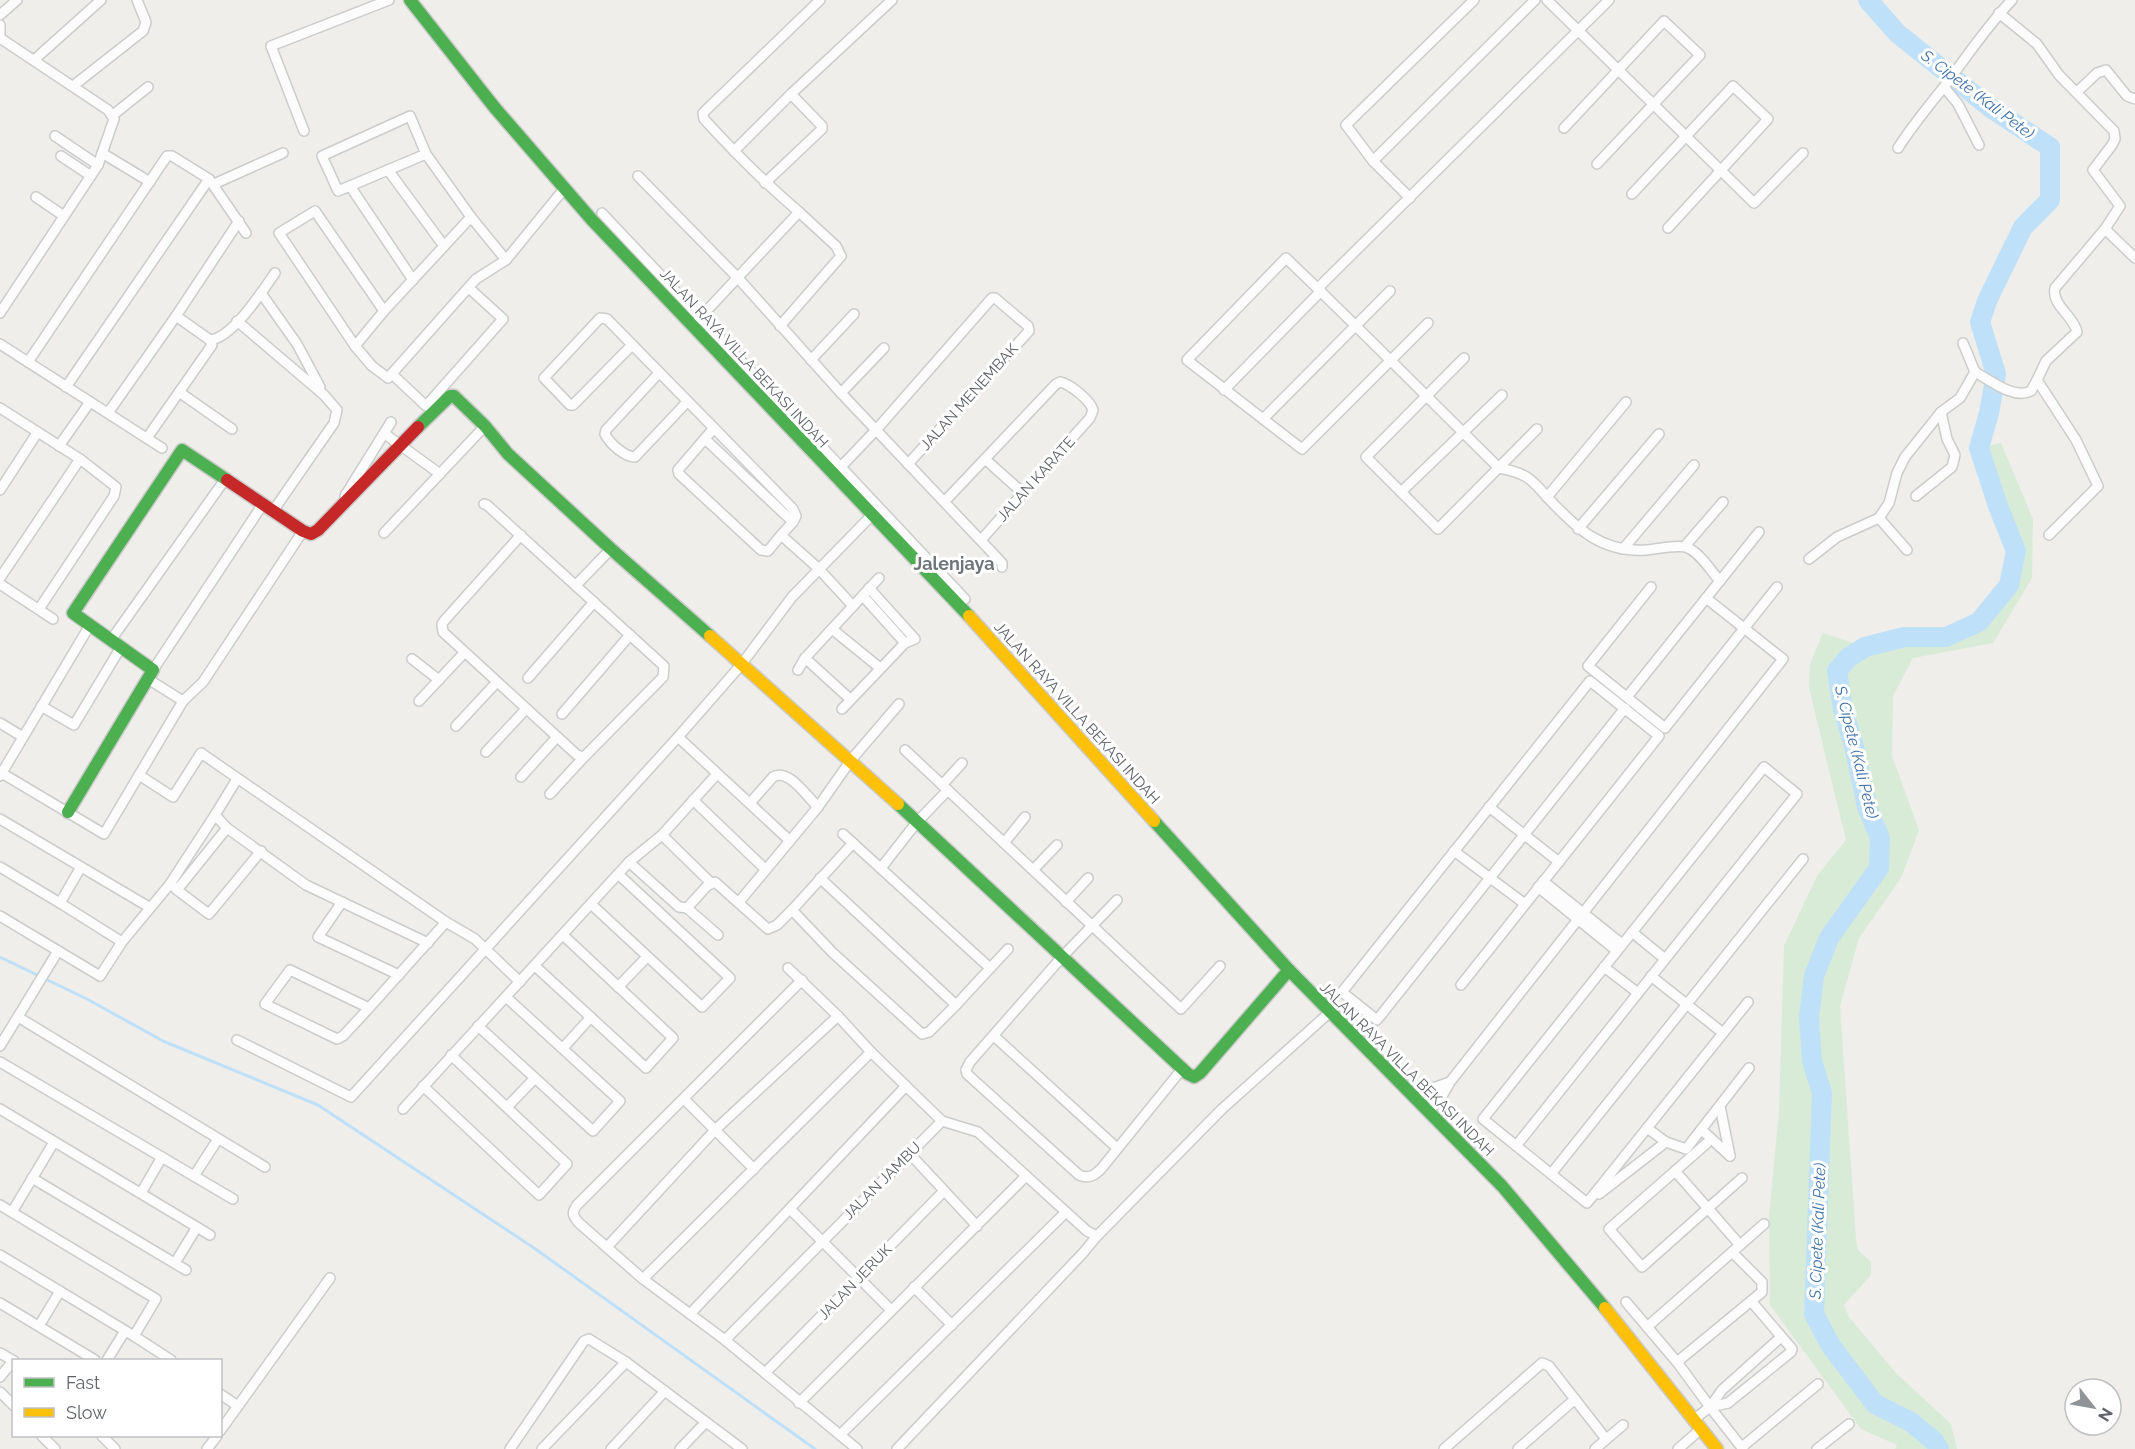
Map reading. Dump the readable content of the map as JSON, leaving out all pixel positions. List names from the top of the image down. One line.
{"streets":{"main road":["JALAN RAYA VILLA BEKASI INDAH"],"street":["JALAN MENEMBAK","JALAN KARATE","JALAN JAMBU","JALAN JERUK"]},"districts":["Jalenjaya"],"water":["S. Cipete (Kali Pete)"],"legend":["Fast","Slow"],"north":"bottom right"}
